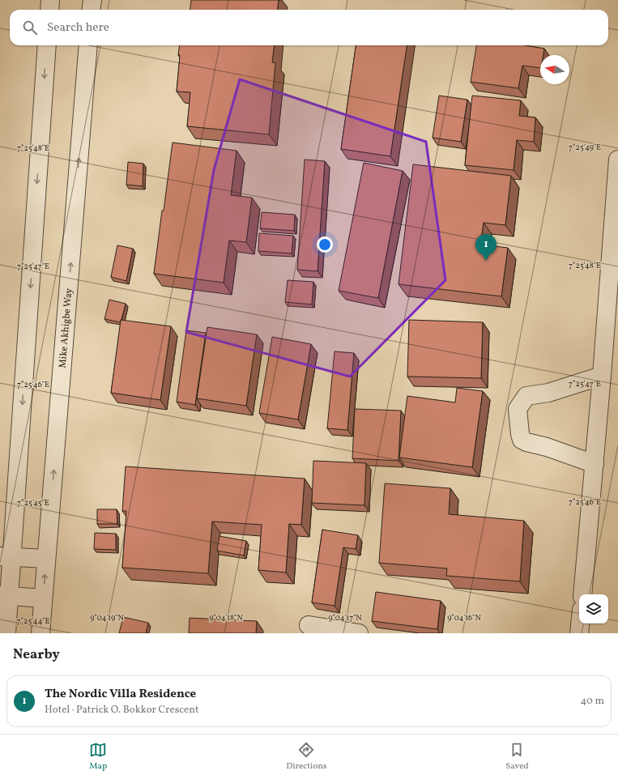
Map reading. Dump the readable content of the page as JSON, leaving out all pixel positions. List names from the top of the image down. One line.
{"streets":{"street":["Mike Akhigbe Way"]},"north":"left","page":{"search":"Search here","pins":"1","heading":"Nearby","list":[{"mark":"1","name":"The Nordic Villa Residence","note":"Hotel · Patrick O. Bokkor Crescent","value":"40 m"}],"nav":["Map","Directions","Saved"]},"coordinates":["7°25'49\"E","7°25'48\"E","7°25'47\"E","7°25'46\"E","7°25'45\"E","9°04'19\"N","9°04'18\"N","9°04'17\"N","9°04'16\"N","7°25'44\"E"]}
